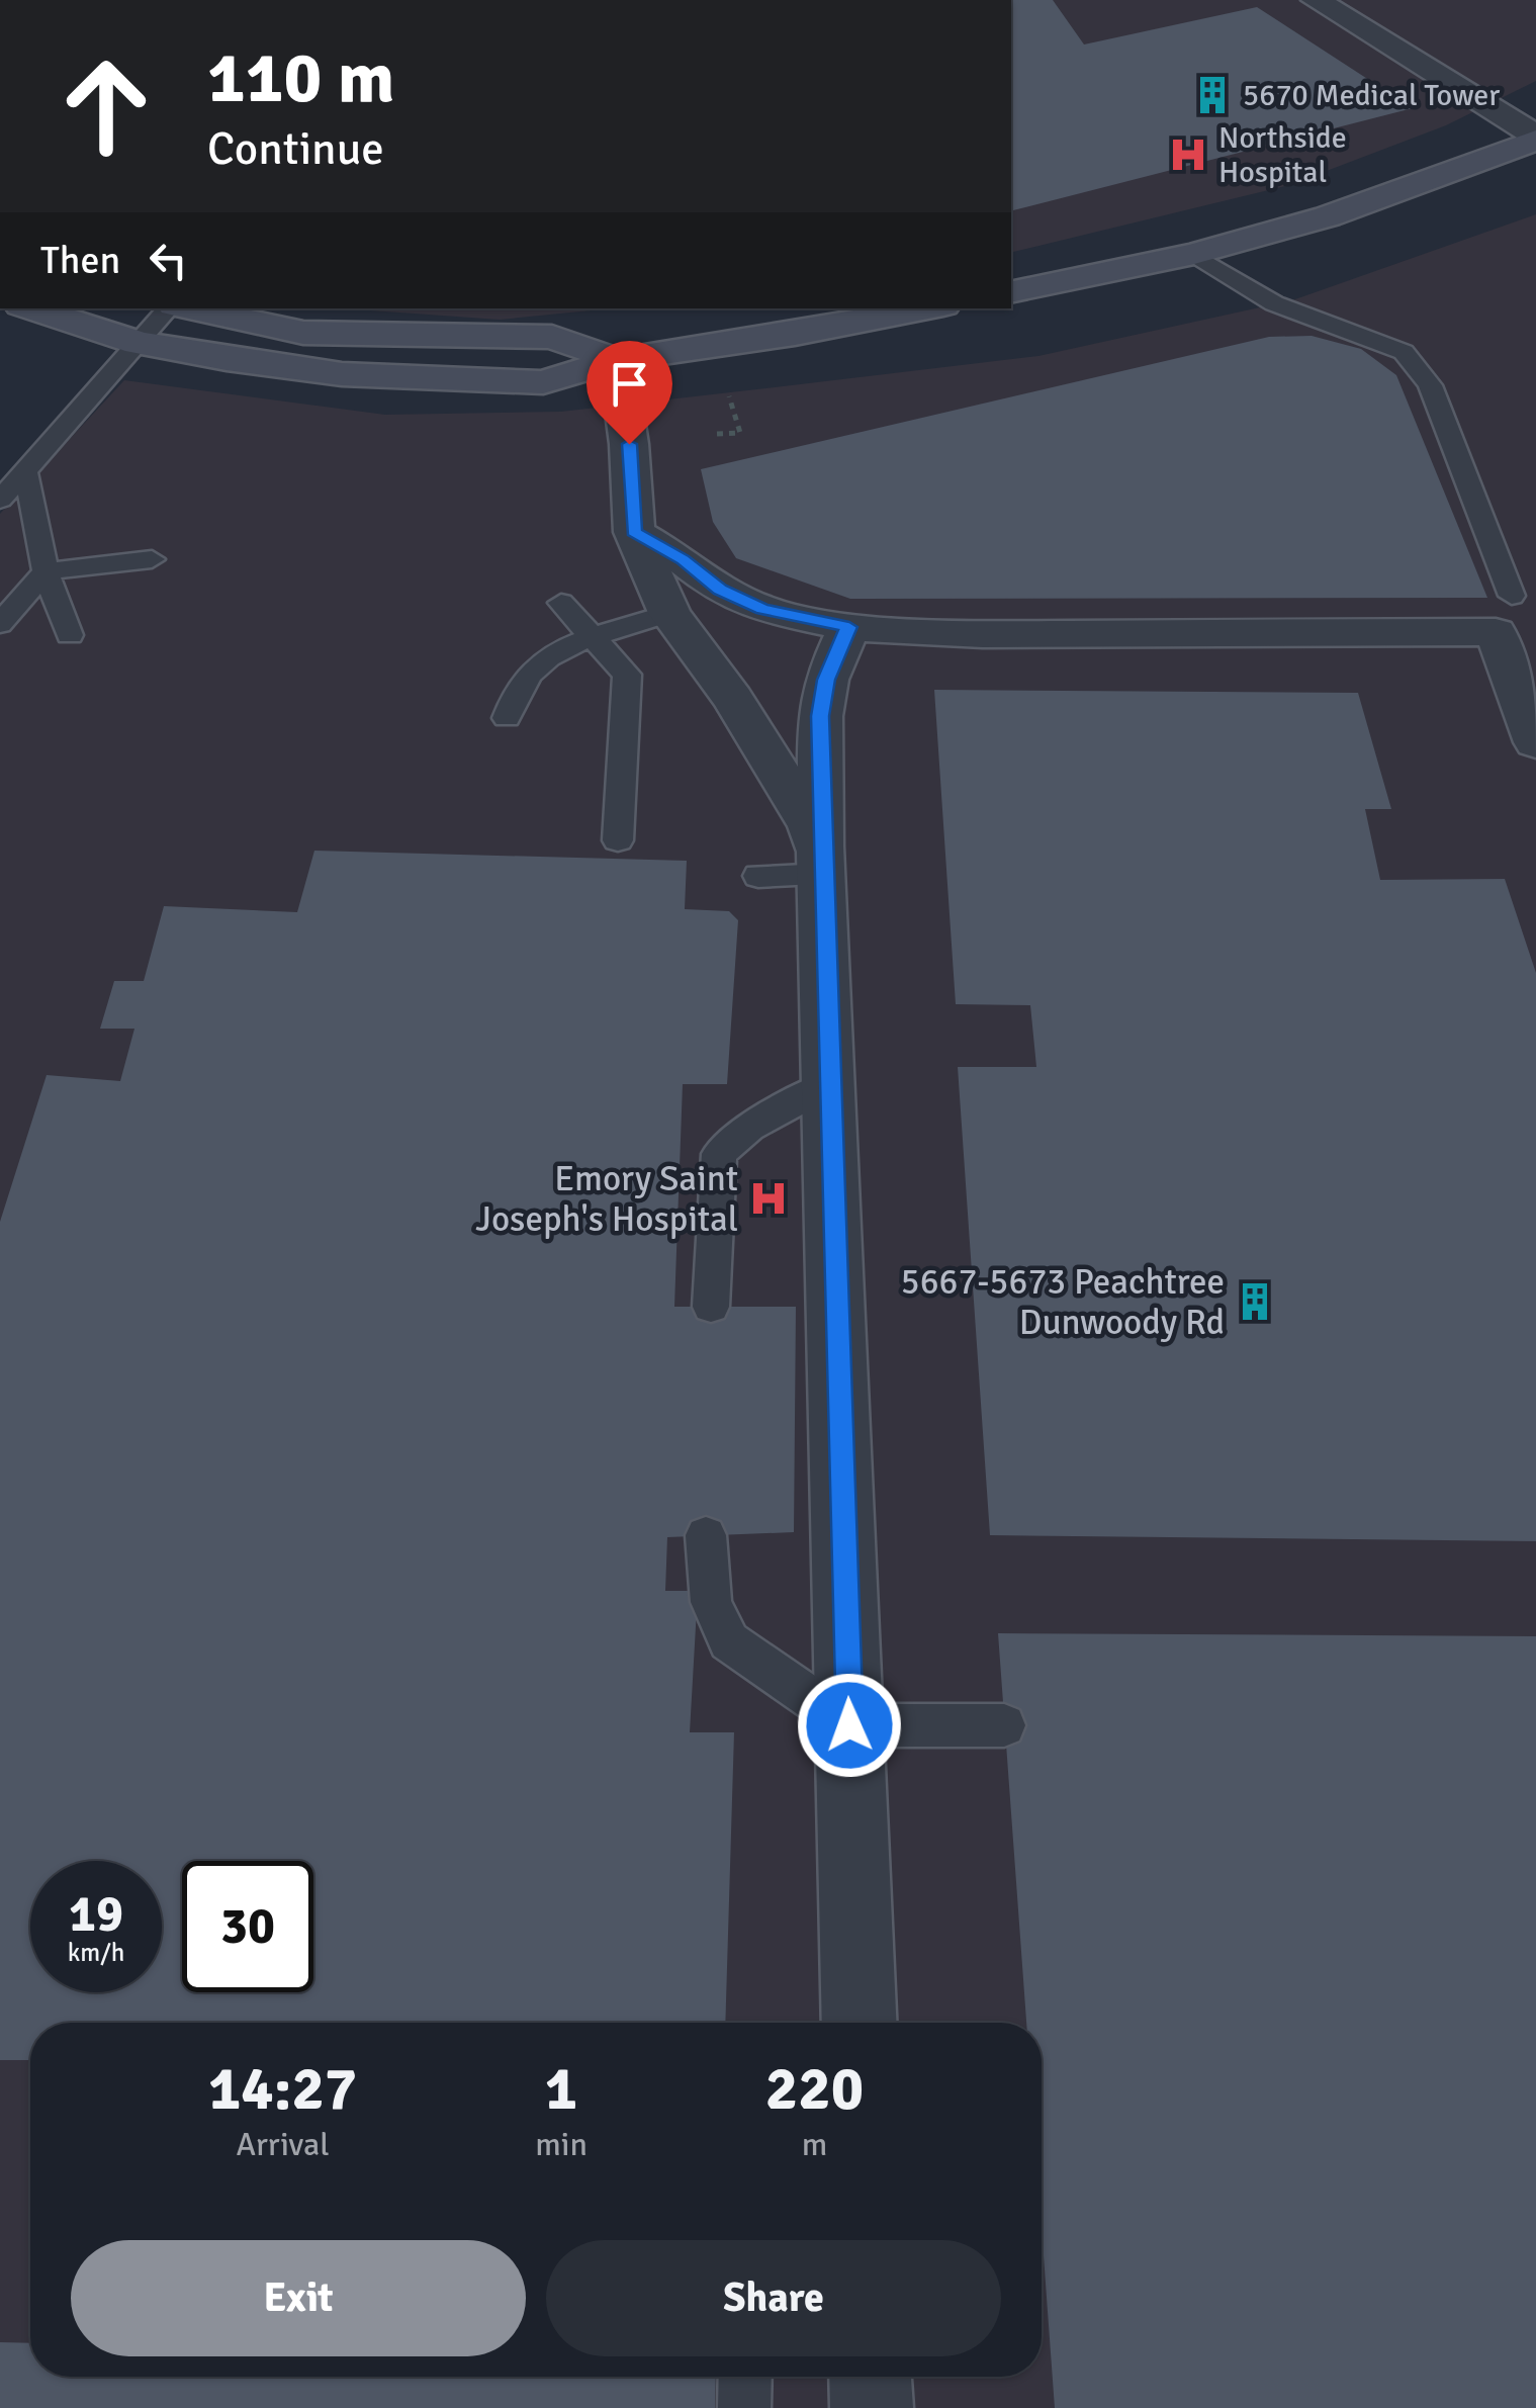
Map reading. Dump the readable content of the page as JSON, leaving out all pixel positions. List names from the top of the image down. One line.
{"places":{"building":["5670 Medical Tower","5667-5673 Peachtree Dunwoody Rd"],"hospital":["Northside Hospital","Emory Saint Joseph's Hospital"]},"page":{"turn":["110 m","Continue"],"then":"Then","speed":"19 km/h","limit":"30","eta":["14:27","Arrival","1","min","220","m"],"buttons":["Exit","Share"]}}
